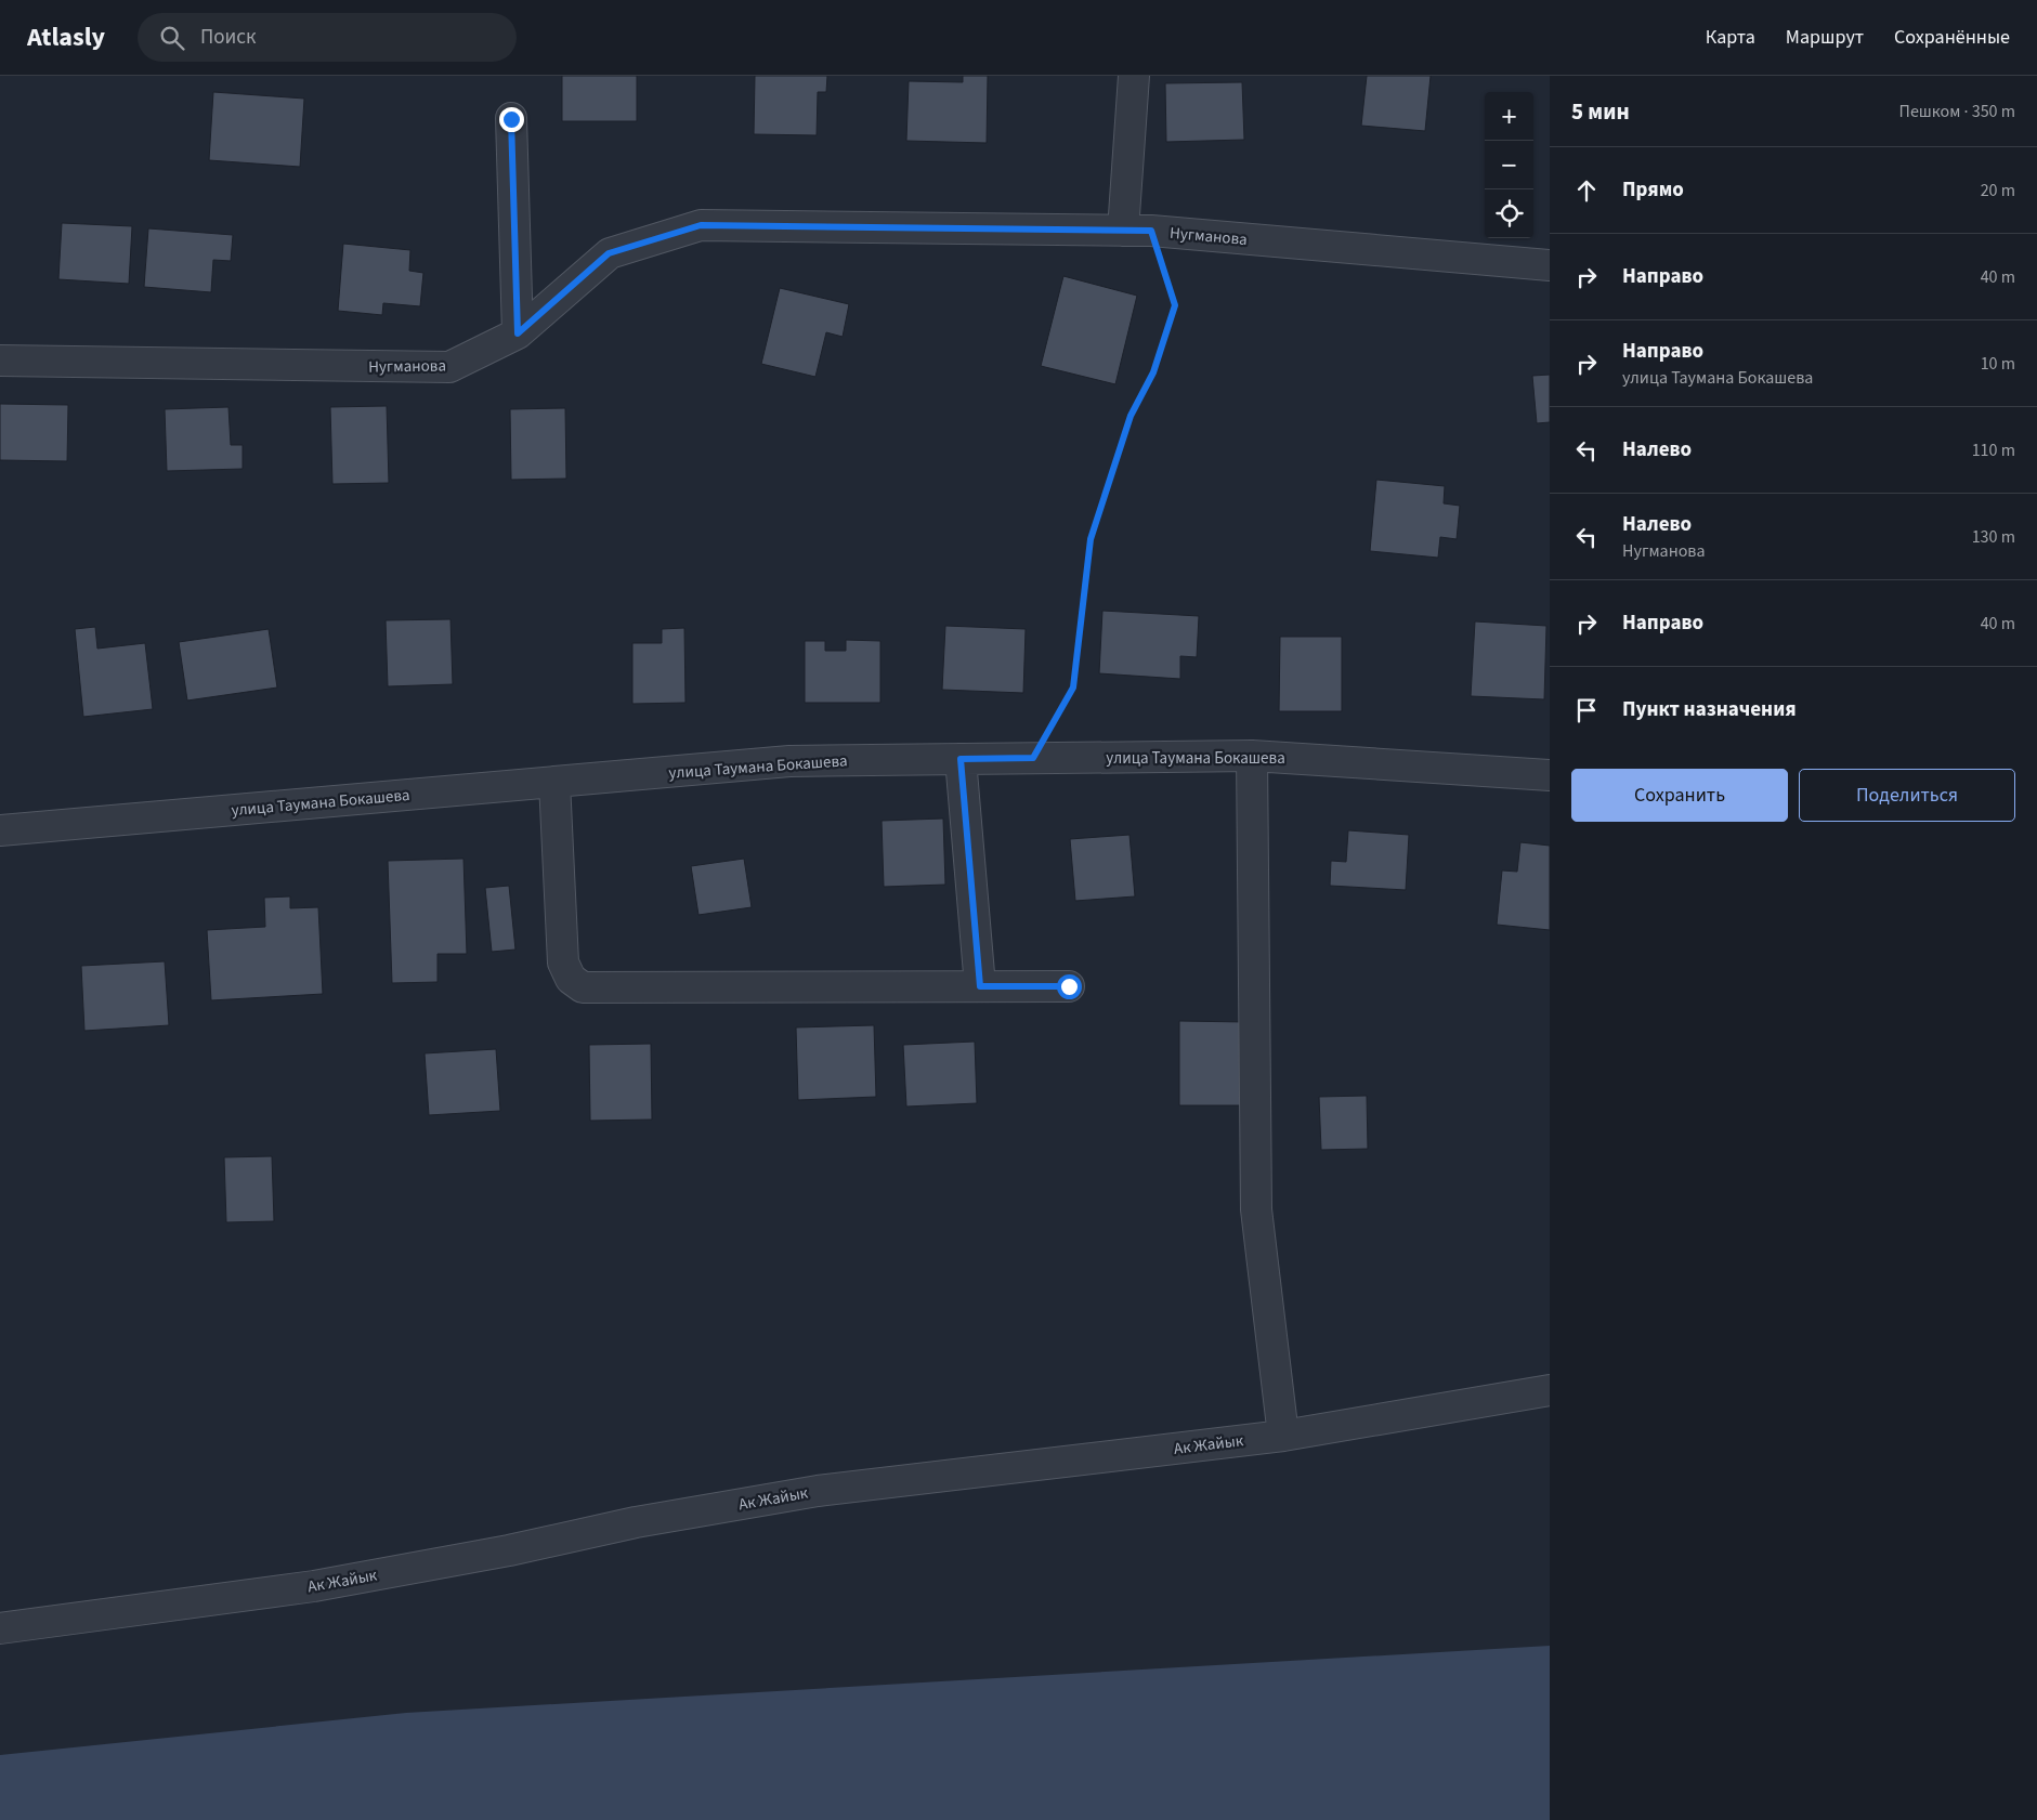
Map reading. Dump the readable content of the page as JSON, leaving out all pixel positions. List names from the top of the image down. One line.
{"streets":{"street":["Нугманова","улица Таумана Бокашева","Ак Жайык"]},"page":{"header":"Atlasly","search":"Поиск","nav":["Карта","Маршрут","Сохранённые"],"heading":["5 мин","Пешком · 350 m"],"map_buttons":["+","−"],"list":[["Прямо","20 m"],["Направо","40 m"],["Направо","улица Таумана Бокашева","10 m"],["Налево","110 m"],["Налево","Нугманова","130 m"],["Направо","40 m"],"Пункт назначения"],"buttons":["Сохранить","Поделиться"]}}
